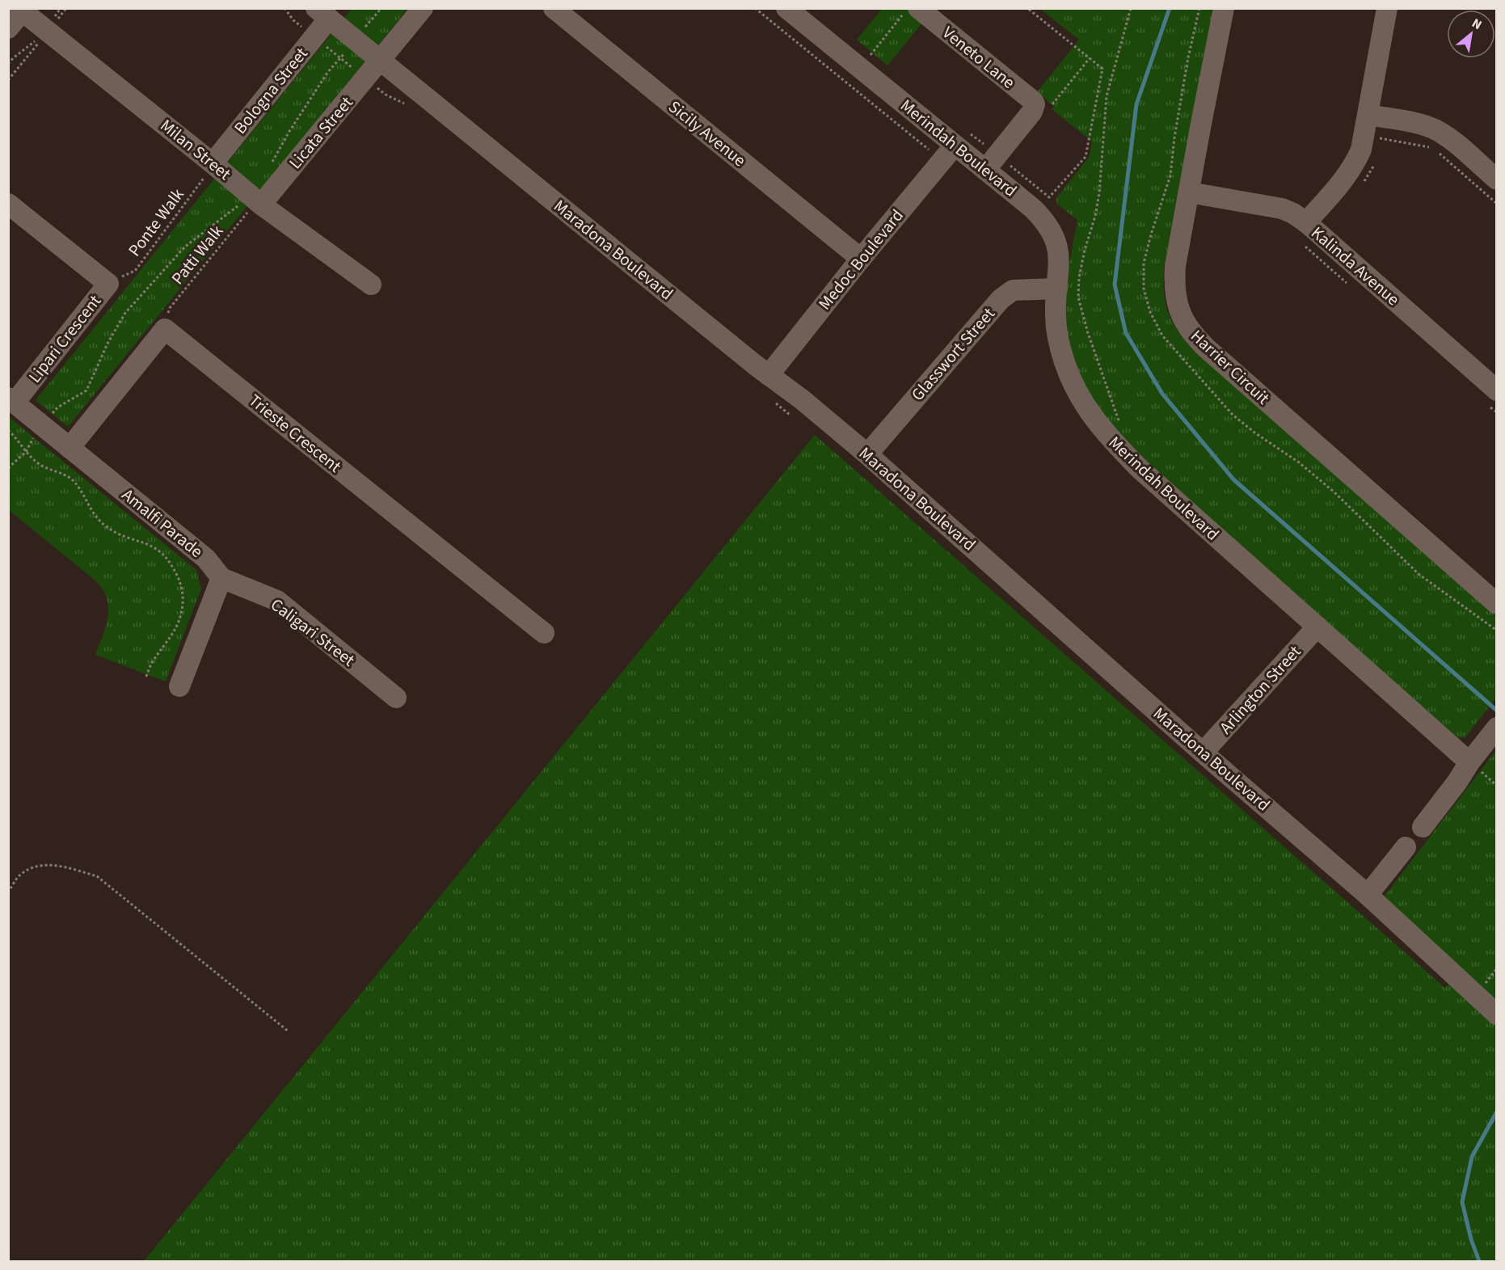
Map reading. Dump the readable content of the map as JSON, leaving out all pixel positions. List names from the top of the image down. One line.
{"streets":{"street":["Veneto Lane","Bologna Street","Licata Street","Sicily Avenue","Merindah Boulevard","Milan Street","Maradona Boulevard","Medoc Boulevard","Kalinda Avenue","Lipari Crescent","Glasswort Street","Harrier Circuit","Trieste Crescent","Amalfi Parade","Caligari Street","Arlington Street"],"path":["Ponte Walk","Patti Walk"]},"crossings":[["Bologna Street","Milan Street"],["Bologna Street","Ponte Walk"],["Bologna Street","Maradona Boulevard"],["Licata Street","Milan Street"],["Licata Street","Maradona Boulevard"],["Licata Street","Patti Walk"],["Sicily Avenue","Medoc Boulevard"],["Merindah Boulevard","Medoc Boulevard"],["Merindah Boulevard","Glasswort Street"],["Merindah Boulevard","Arlington Street"],["Milan Street","Ponte Walk"],["Milan Street","Patti Walk"],["Ponte Walk","Lipari Crescent"],["Maradona Boulevard","Medoc Boulevard"],["Maradona Boulevard","Glasswort Street"],["Maradona Boulevard","Arlington Street"],["Patti Walk","Trieste Crescent"],["Kalinda Avenue","Harrier Circuit"],["Lipari Crescent","Amalfi Parade"],["Amalfi Parade","Caligari Street"]],"north":"top right"}
